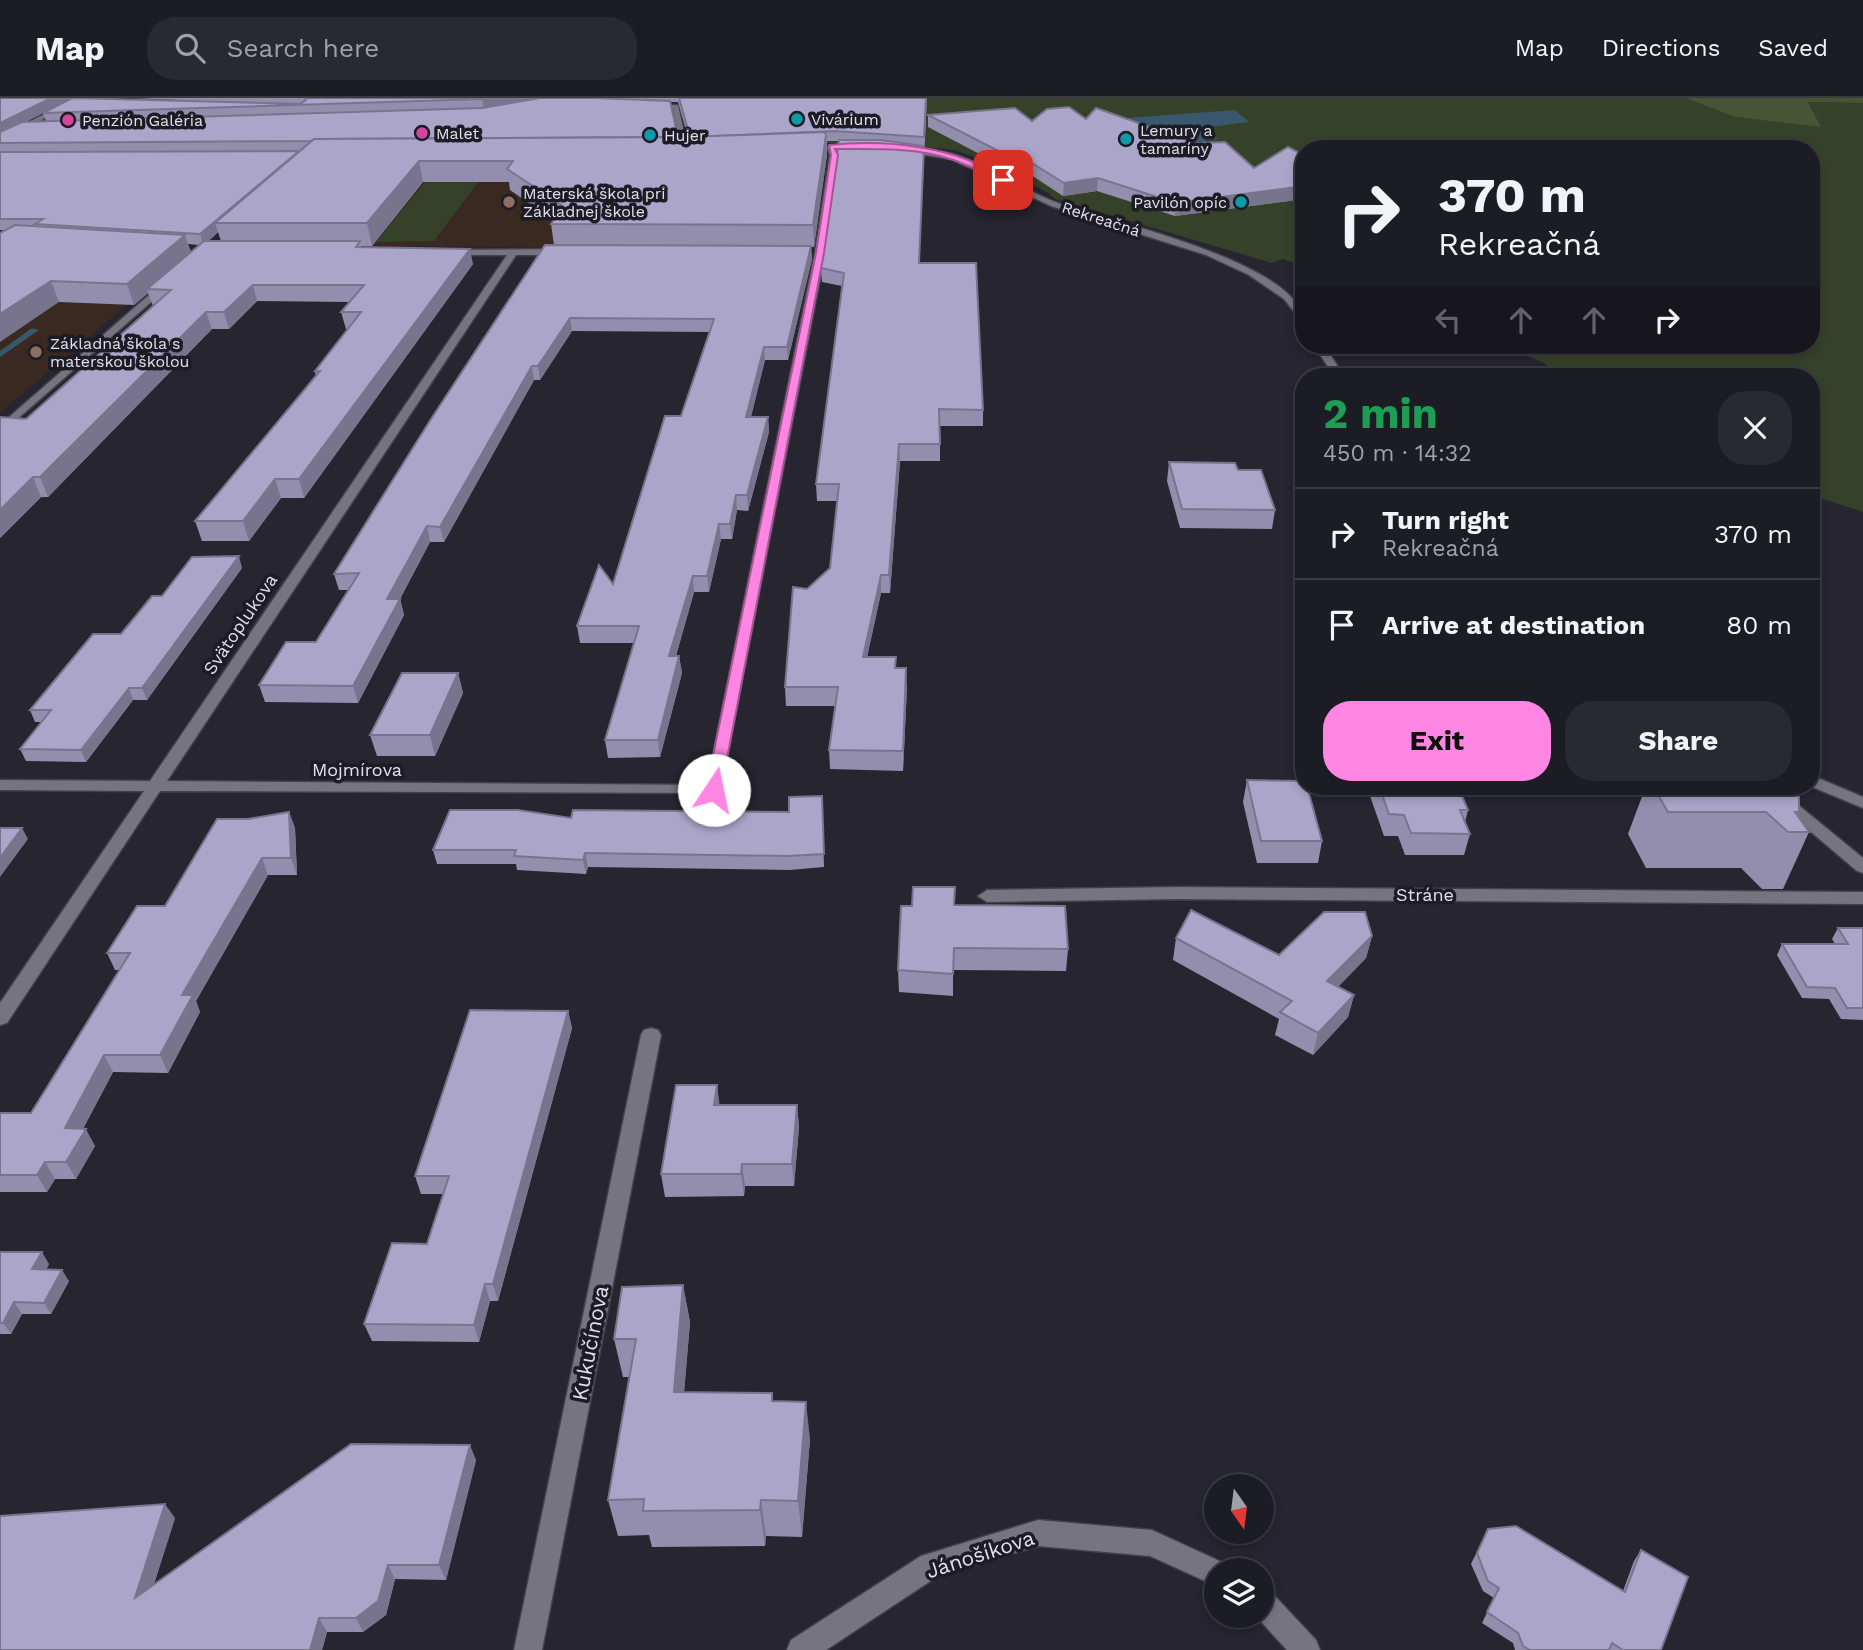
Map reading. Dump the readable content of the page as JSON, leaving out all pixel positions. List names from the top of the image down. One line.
{"streets":{"street":["Rekreačná","Svätoplukova","Mojmírova","Stráne","Kukučínova","Jánošíkova"]},"crossings":[["Svätoplukova","Mojmírova"]],"places":["Vivárium","Penzión Galéria","Malet","Hujer","Lemury a tamaríny","Materská škola pri Základnej škole","Pavilón opíc","Základná škola s materskou školou"],"north":"bottom","page":{"header":"Map","search":"Search here","nav":["Map","Directions","Saved"],"turn":["370 m","Rekreačná"],"heading":["2 min","450 m · 14:32"],"list":[{"name":"Turn right","note":"Rekreačná","value":"370 m"},{"name":"Arrive at destination","value":"80 m"}],"buttons":["Exit","Share"]}}
